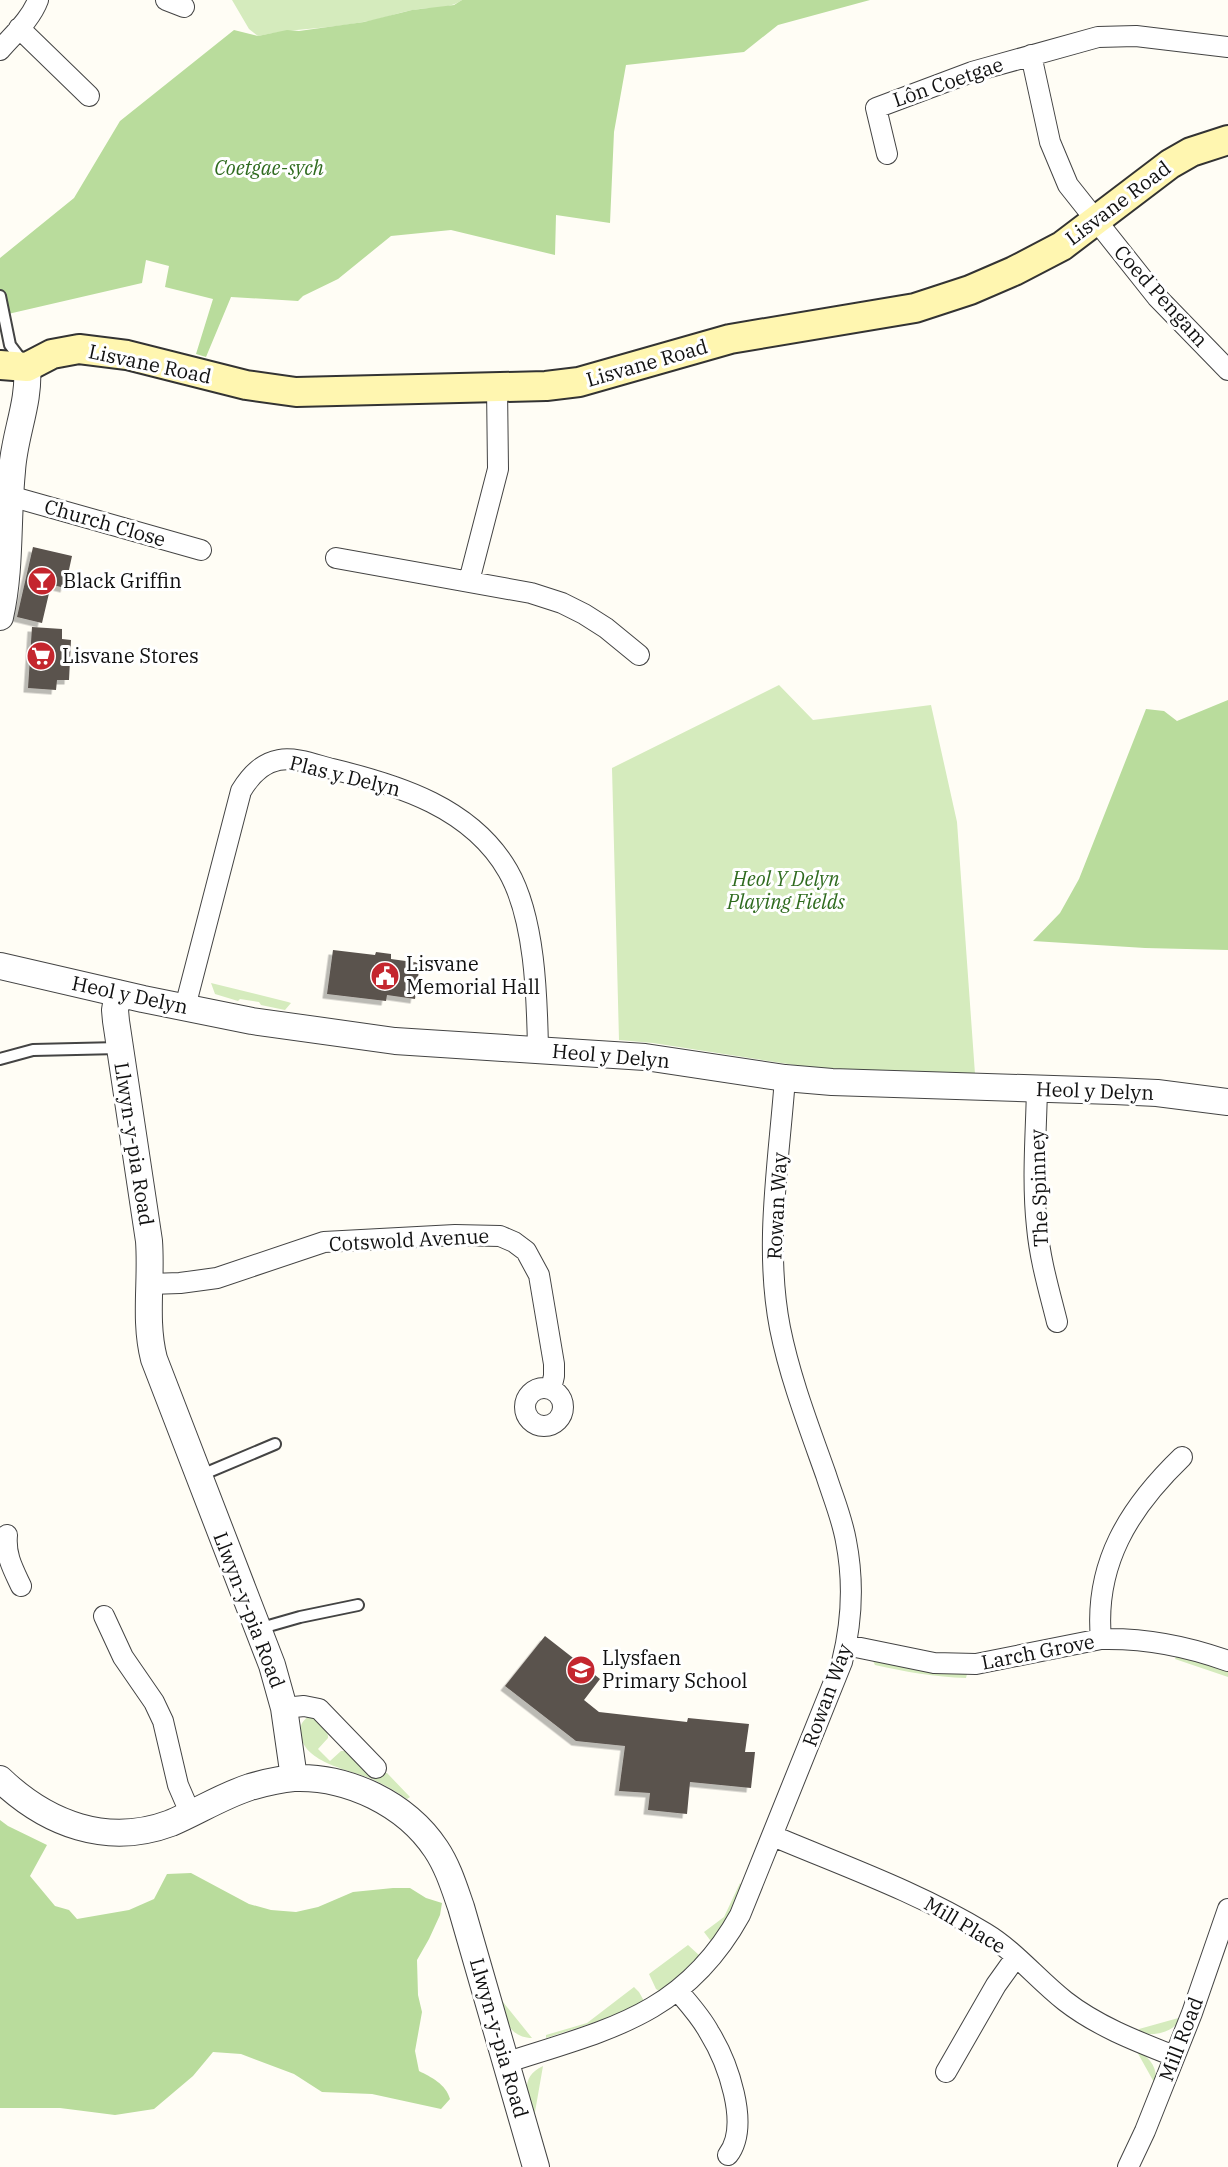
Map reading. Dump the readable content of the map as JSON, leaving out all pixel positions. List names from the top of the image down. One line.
{"streets":{"main road":["Lisvane Road"],"street":["Lôn Coetgae","Coed Pengam","Church Close","Plas y Delyn","Heol y Delyn","Llwyn-y-pia Road","The Spinney","Rowan Way","Cotswold Avenue","Larch Grove","Mill Place","Mill Road"]},"crossings":[["Lôn Coetgae","Lisvane Road"],["Lôn Coetgae","Coed Pengam"],["Lisvane Road","Coed Pengam"],["Plas y Delyn","Heol y Delyn"],["Heol y Delyn","Llwyn-y-pia Road"],["Heol y Delyn","The Spinney"],["Heol y Delyn","Rowan Way"],["Llwyn-y-pia Road","Rowan Way"],["Llwyn-y-pia Road","Cotswold Avenue"],["Rowan Way","Larch Grove"],["Rowan Way","Mill Place"],["Mill Place","Mill Road"]],"parks":["Coetgae-sych","Heol Y Delyn Playing Fields"],"places":{"bar":["Black Griffin"],"supermarket":["Lisvane Stores"],"public building":["Lisvane Memorial Hall"],"school or university":["Llysfaen Primary School"]}}
